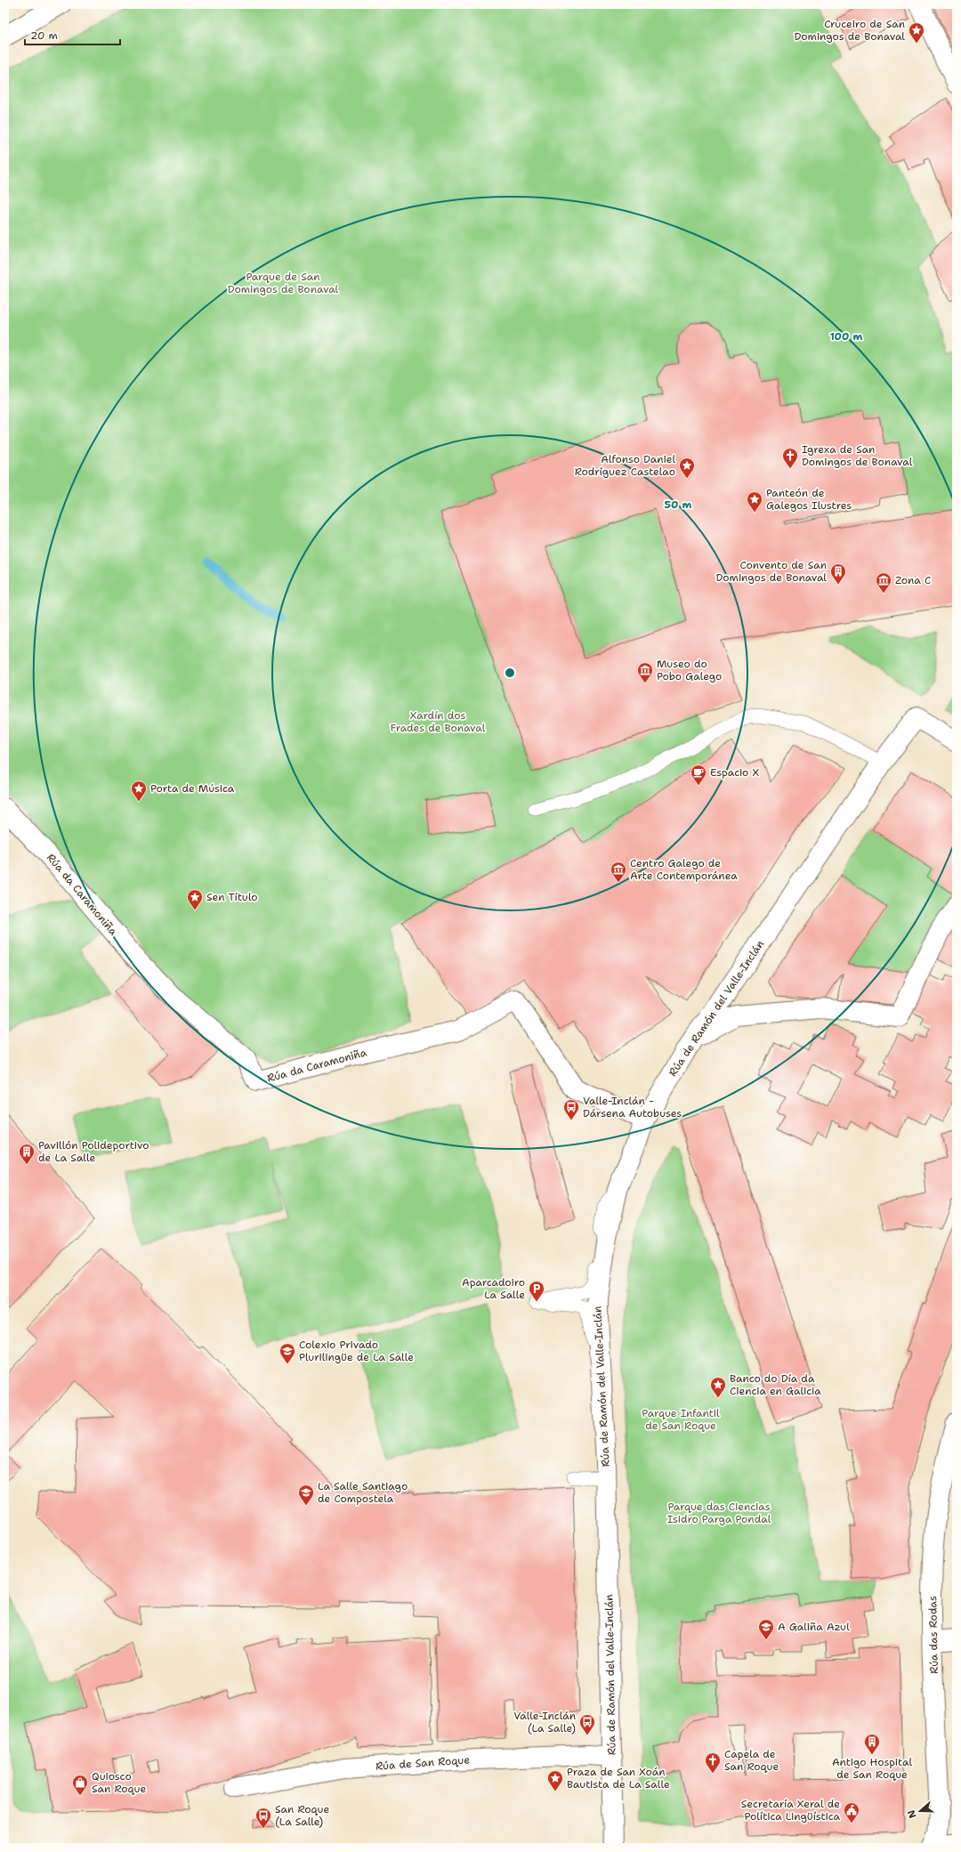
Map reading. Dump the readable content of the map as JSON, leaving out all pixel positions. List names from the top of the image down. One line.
{"streets":{"street":["Rúa da Caramoniña","Rúa de Ramón del Valle-Inclán","Rúa das Rodas","Rúa de San Roque"]},"crossings":[["Rúa da Caramoniña","Rúa de Ramón del Valle-Inclán"],["Rúa de Ramón del Valle-Inclán","Rúa de San Roque"]],"parks":["Parque de San Domingos de Bonaval","Xardín dos Frades de Bonaval","Parque Infantil de San Roque","Parque das Ciencias Isidro Parga Pondal"],"places":{"place":["Cruceiro de San Domingos de Bonaval","Alfonso Daniel Rodríguez Castelao","Panteón de Galegos Ilustres","Porta de Música","Sen Título","Banco do Día da Ciencia en Galicia","Praza de San Xoán Bautista de La Salle"],"church":["Igrexa de San Domingos de Bonaval","Capela de San Roque"],"building":["Convento de San Domingos de Bonaval","Pavillón Polideportivo de La Salle","Antigo Hospital de San Roque"],"museum":["Zona C","Museo do Pobo Galego","Centro Galego de Arte Contemporánea"],"cafe":["Espacio X"],"bus stop":["Valle-Inclán - Dársena Autobuses","Valle-Inclán (La Salle)","San Roque (La Salle)"],"parking":["Aparcadoiro La Salle"],"school or university":["Colexio Privado Plurilingüe de La Salle","La Salle Santiago de Compostela","A Galiña Azul"],"shop":["Quiosco San Roque"],"public building":["Secretaría Xeral de Política Lingüística"]},"scale_bar":"20 m","north":"left","rings":["100 m","50 m"]}
